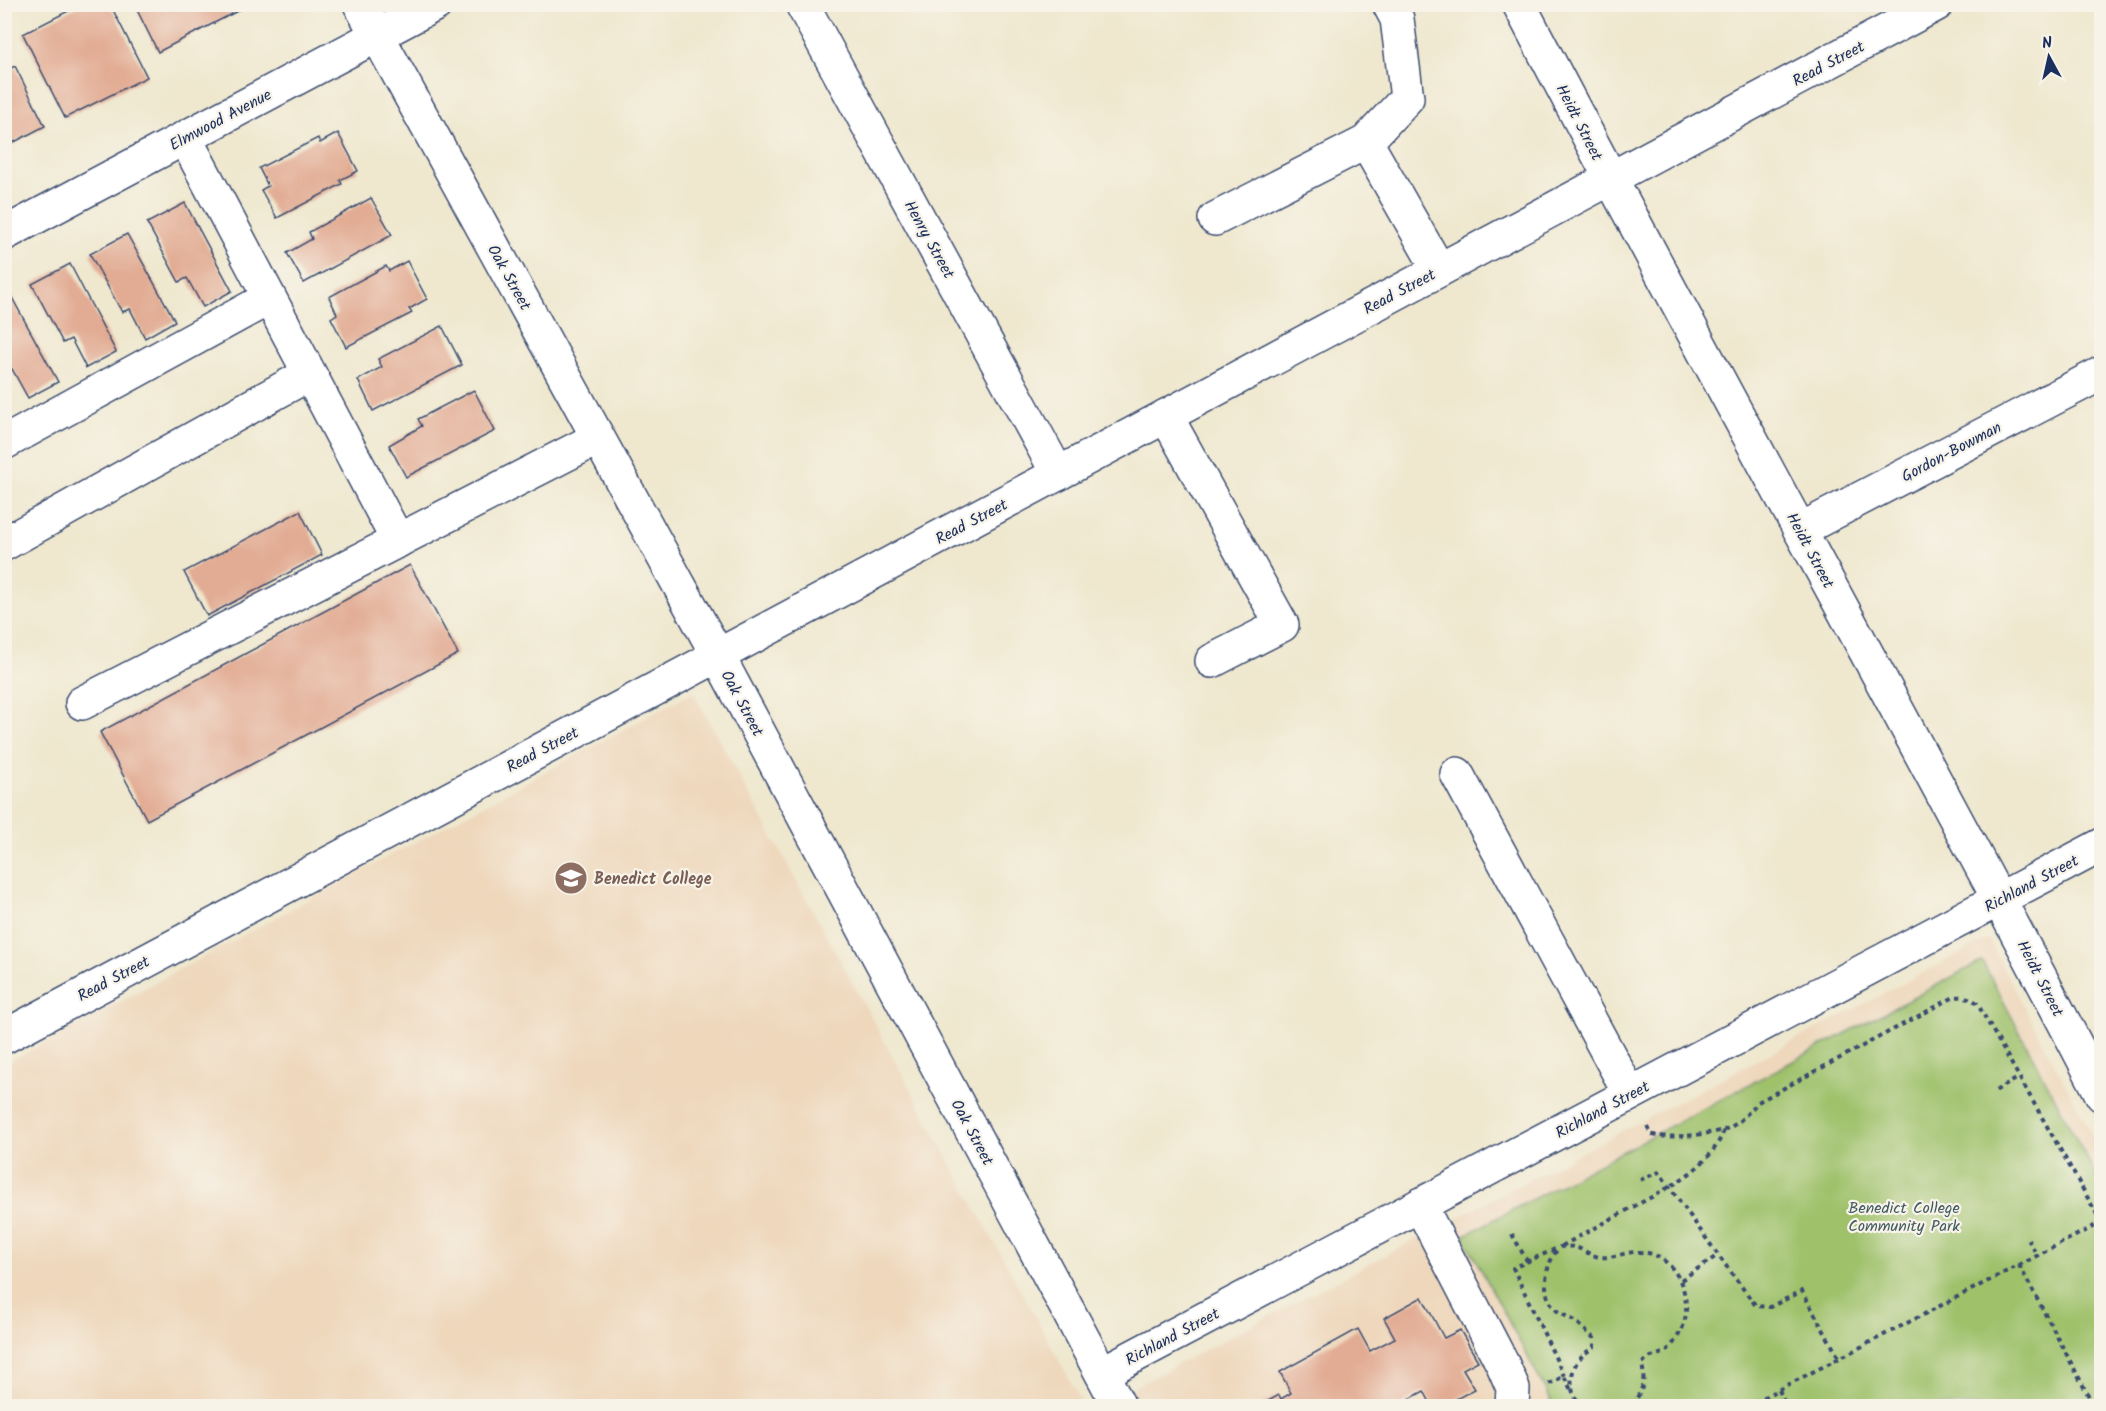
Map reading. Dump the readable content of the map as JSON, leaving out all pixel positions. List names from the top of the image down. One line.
{"streets":{"street":["Read Street","Elmwood Avenue","Heidt Street","Henry Street","Oak Street","Gordon-Bowman","Richland Street"]},"crossings":[["Read Street","Heidt Street"],["Read Street","Henry Street"],["Read Street","Oak Street"],["Elmwood Avenue","Oak Street"],["Heidt Street","Gordon-Bowman"],["Heidt Street","Richland Street"],["Oak Street","Richland Street"]],"parks":["Benedict College Community Park"],"places":{"school or university":["Benedict College"]},"north":"top"}
